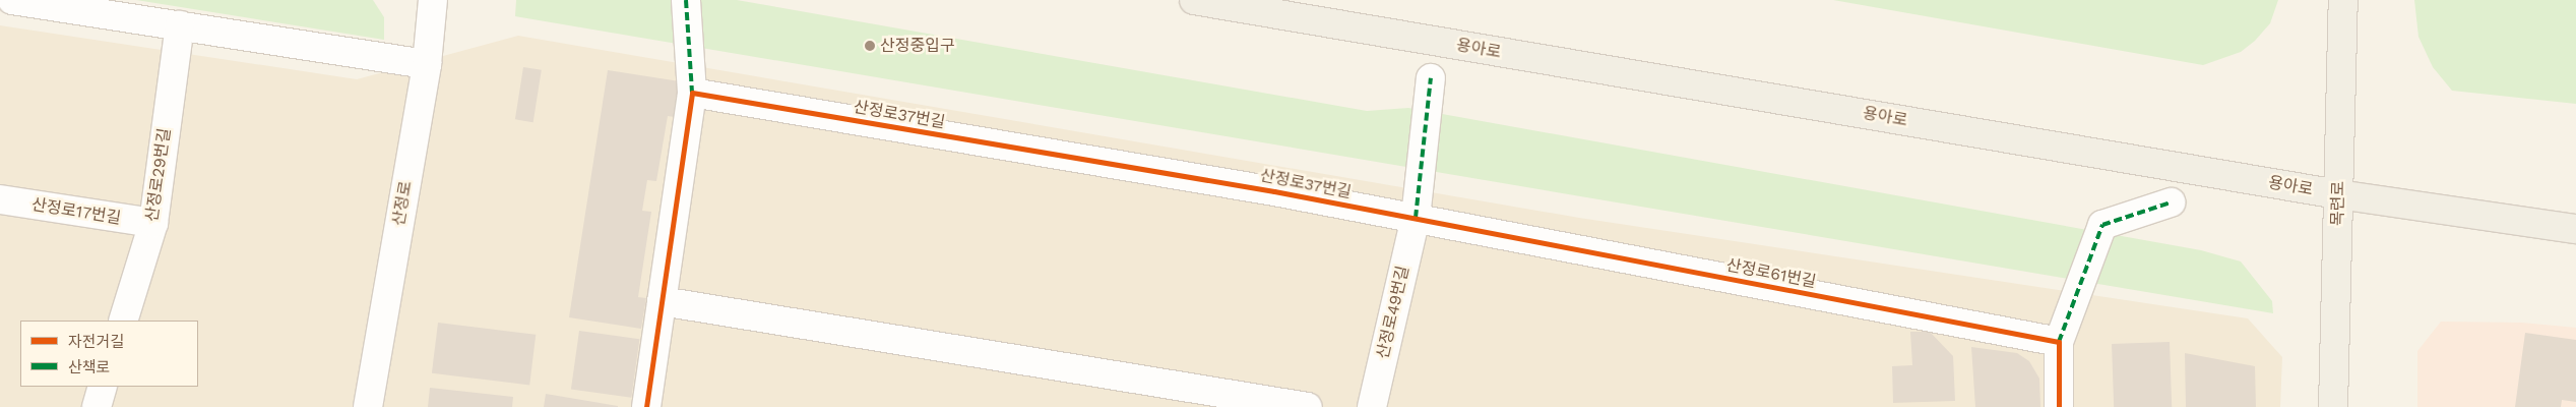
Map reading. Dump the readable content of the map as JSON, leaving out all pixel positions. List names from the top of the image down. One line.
{"streets":{"main road":["용아로","목련로"],"street":["산정로37번길","산정로29번길","산정로","산정로17번길","산정로61번길","산정로49번길"]},"crossings":[["용아로","목련로"],["산정로37번길","산정로61번길"],["산정로37번길","산정로49번길"],["산정로29번길","산정로17번길"],["산정로61번길","산정로49번길"]],"places":["산정중입구"],"legend":["자전거길","산책로"]}
